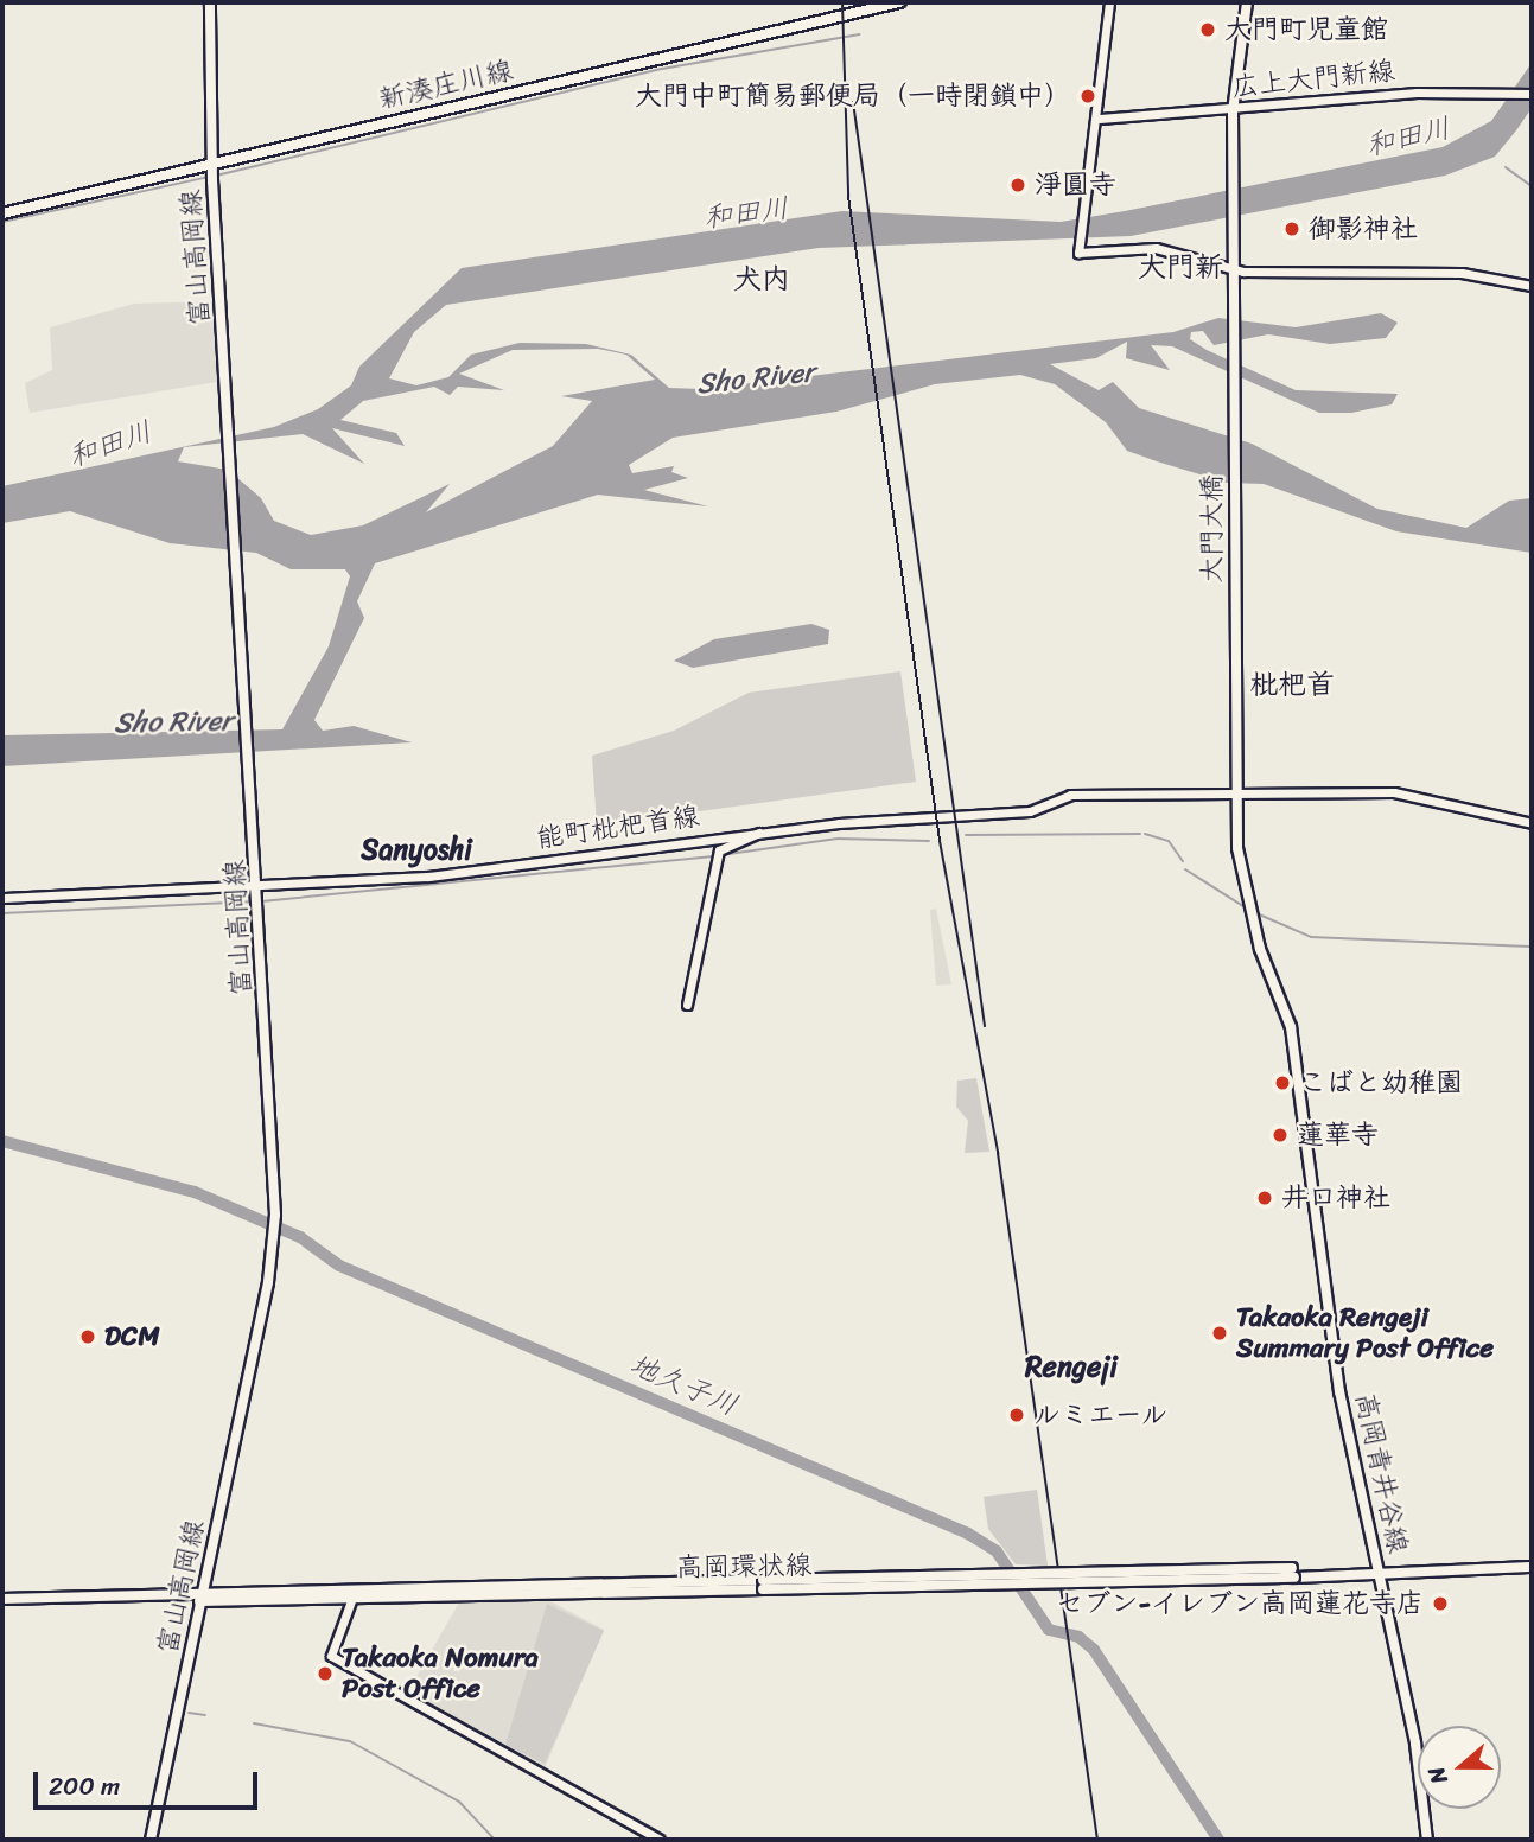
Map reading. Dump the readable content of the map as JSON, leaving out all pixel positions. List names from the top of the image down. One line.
{"streets":{"main road":["広上大門新線","新湊庄川線","富山高岡線","大門大橋","能町枇杷首線","高岡青井谷線","高岡環状線"]},"crossings":[["新湊庄川線","富山高岡線"],["富山高岡線","能町枇杷首線"],["富山高岡線","高岡環状線"],["大門大橋","高岡青井谷線"],["能町枇杷首線","高岡青井谷線"],["高岡青井谷線","高岡環状線"]],"districts":["大門新","犬内","枇杷首","Sanyoshi","Rengeji"],"water":["和田川","Sho River","地久子川"],"places":["大門町児童館","大門中町簡易郵便局（一時閉鎖中）","淨圓寺","御影神社","こばと幼稚園","蓮華寺","井口神社","Takaoka Rengeji Summary Post Office","DCM","ルミエール","セブン-イレブン高岡蓮花寺店","Takaoka Nomura Post Office"],"scale_bar":"200 m","north":"left"}
